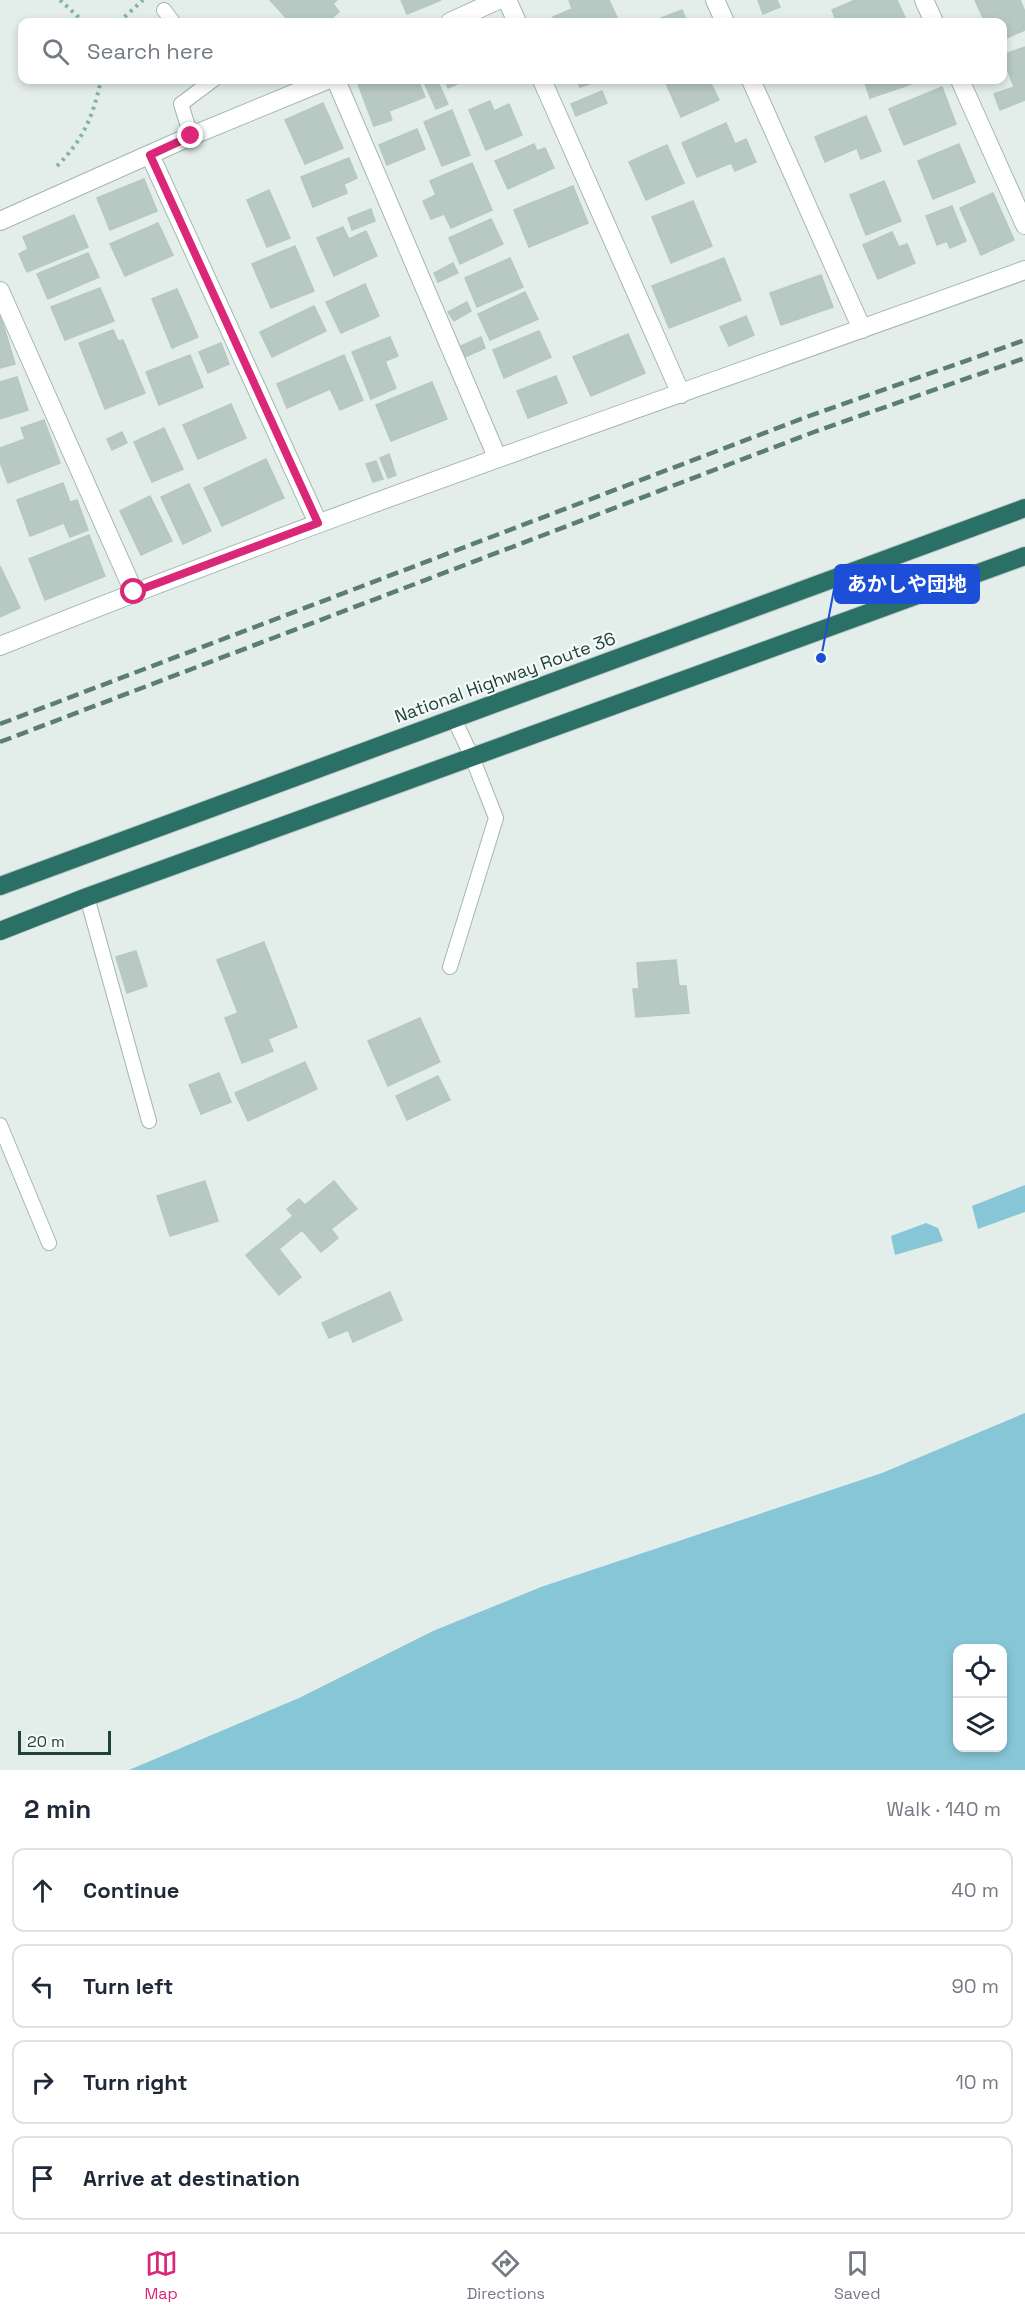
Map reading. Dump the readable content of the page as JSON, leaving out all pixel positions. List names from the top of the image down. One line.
{"streets":{"highway":["National Highway Route 36"]},"places":["あかしや団地"],"scale_bar":"20 m","page":{"search":"Search here","scale":"20 m","heading":["2 min","Walk · 140 m"],"list":[["Continue","40 m"],["Turn left","90 m"],["Turn right","10 m"],"Arrive at destination"],"nav":["Map","Directions","Saved"]}}
